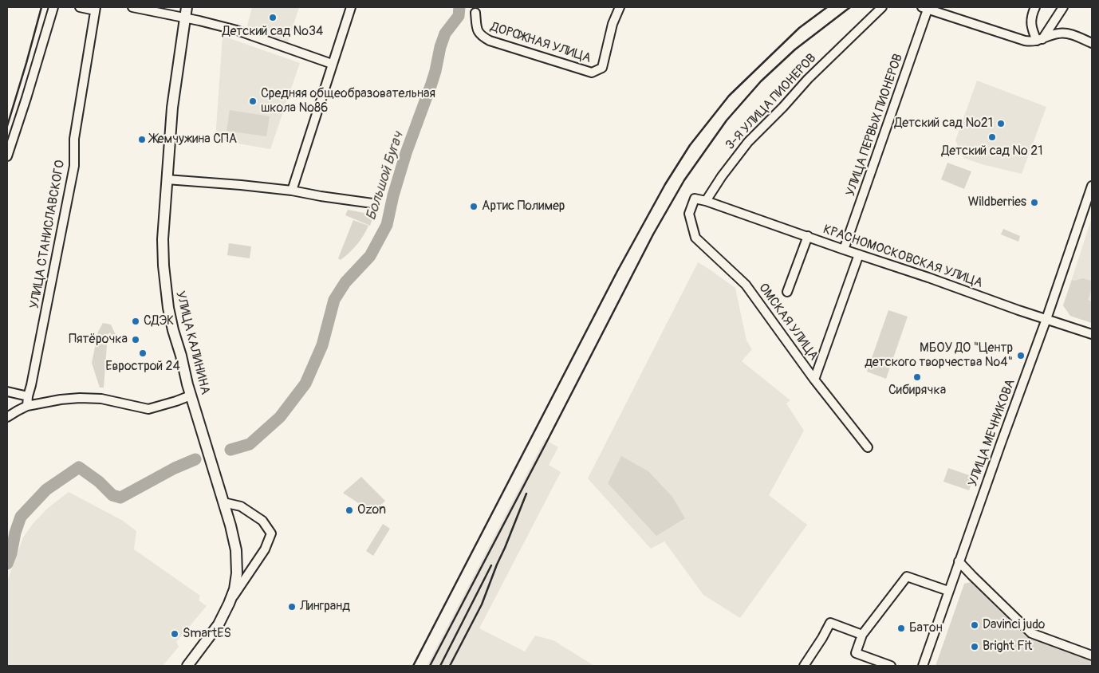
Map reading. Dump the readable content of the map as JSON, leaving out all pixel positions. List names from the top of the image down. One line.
{"streets":{"main road":["УЛИЦА КАЛИНИНА"],"street":["ДОРОЖНАЯ УЛИЦА","3-Я УЛИЦА ПИОНЕРОВ","УЛИЦА ПЕРВЫХ ПИОНЕРОВ","УЛИЦА СТАНИСЛАВСКОГО","КРАСНОМОСКОВСКАЯ УЛИЦА","ОМСКАЯ УЛИЦА","УЛИЦА МЕЧНИКОВА"]},"crossings":[["3-Я УЛИЦА ПИОНЕРОВ","КРАСНОМОСКОВСКАЯ УЛИЦА"],["3-Я УЛИЦА ПИОНЕРОВ","ОМСКАЯ УЛИЦА"],["УЛИЦА ПЕРВЫХ ПИОНЕРОВ","КРАСНОМОСКОВСКАЯ УЛИЦА"],["КРАСНОМОСКОВСКАЯ УЛИЦА","ОМСКАЯ УЛИЦА"],["КРАСНОМОСКОВСКАЯ УЛИЦА","УЛИЦА МЕЧНИКОВА"]],"water":["Большой Бугач"],"places":["Детский сад №34","Средняя общеобразовательная школа №86","Детский сад №21","Детский сад № 21","Жемчужина СПА","Wildberries","Артис Полимер","СДЭК","Пятёрочка","Еврострой 24","МБОУ ДО \"Центр детского творчества №4\"","Сибирячка","Ozon","Лингранд","Davinci judo","Батон","SmartES","Bright Fit"]}
